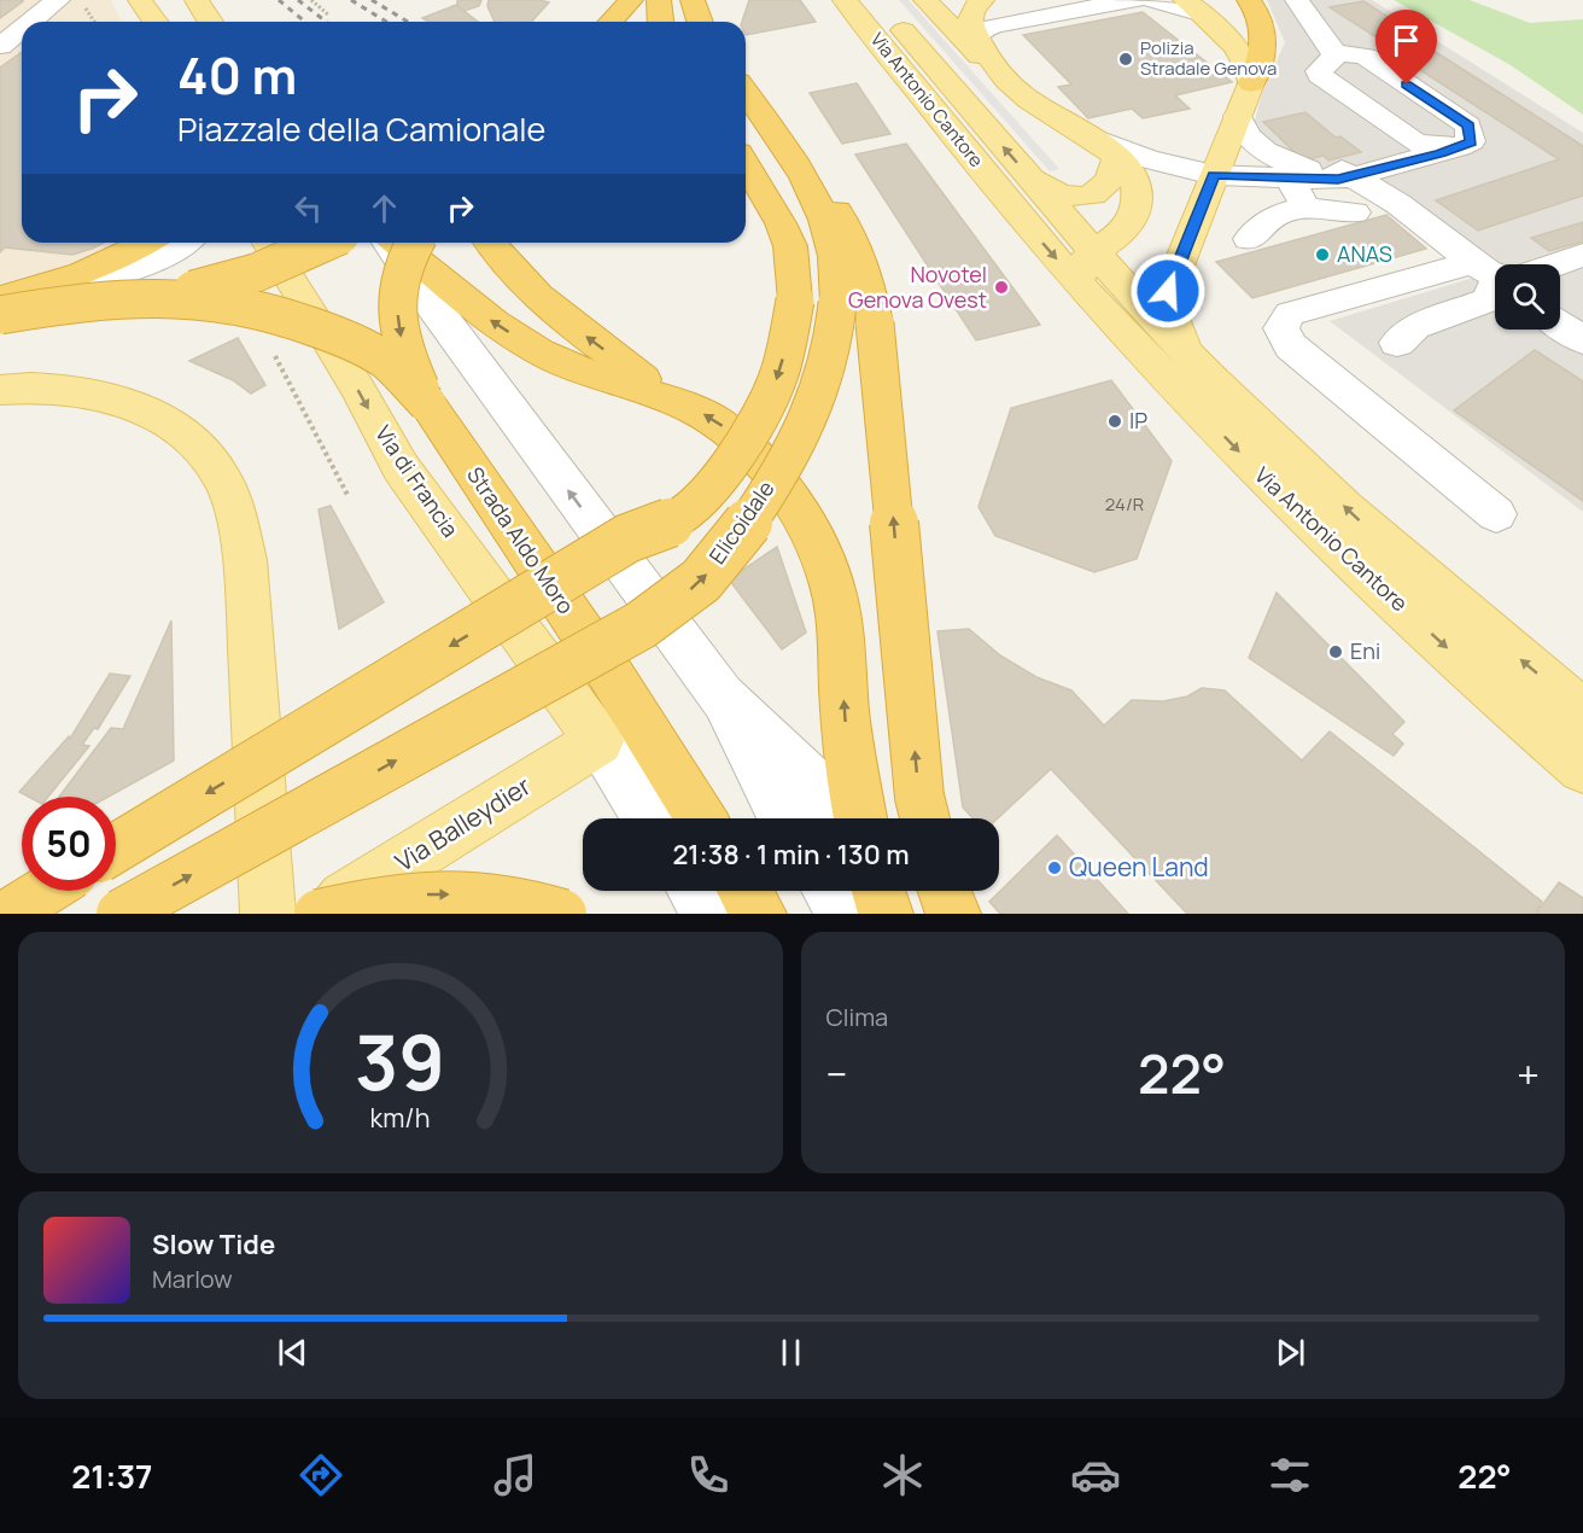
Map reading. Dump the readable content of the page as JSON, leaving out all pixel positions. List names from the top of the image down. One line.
{"streets":{"highway":["Elicoidale","Strada Aldo Moro"],"main road":["Via Antonio Cantore","Via di Francia","Via Balleydier"]},"crossings":[["Via di Francia","Via Balleydier"]],"one_way":["Via di Francia"],"places":["Polizia Stradale Genova","ANAS","Novotel Genova Ovest","IP","Eni","Queen Land"],"house_numbers":["24/R"],"page":{"turn":["40 m","Piazzale della Camionale"],"limit":"50","trip":"21:38 · 1 min · 130 m","tile":"Clima","heat":["−","22°","+"],"song":["Slow Tide","Marlow"],"tabs":["21:37","22°"],"gauge":["39","km/h"]}}
